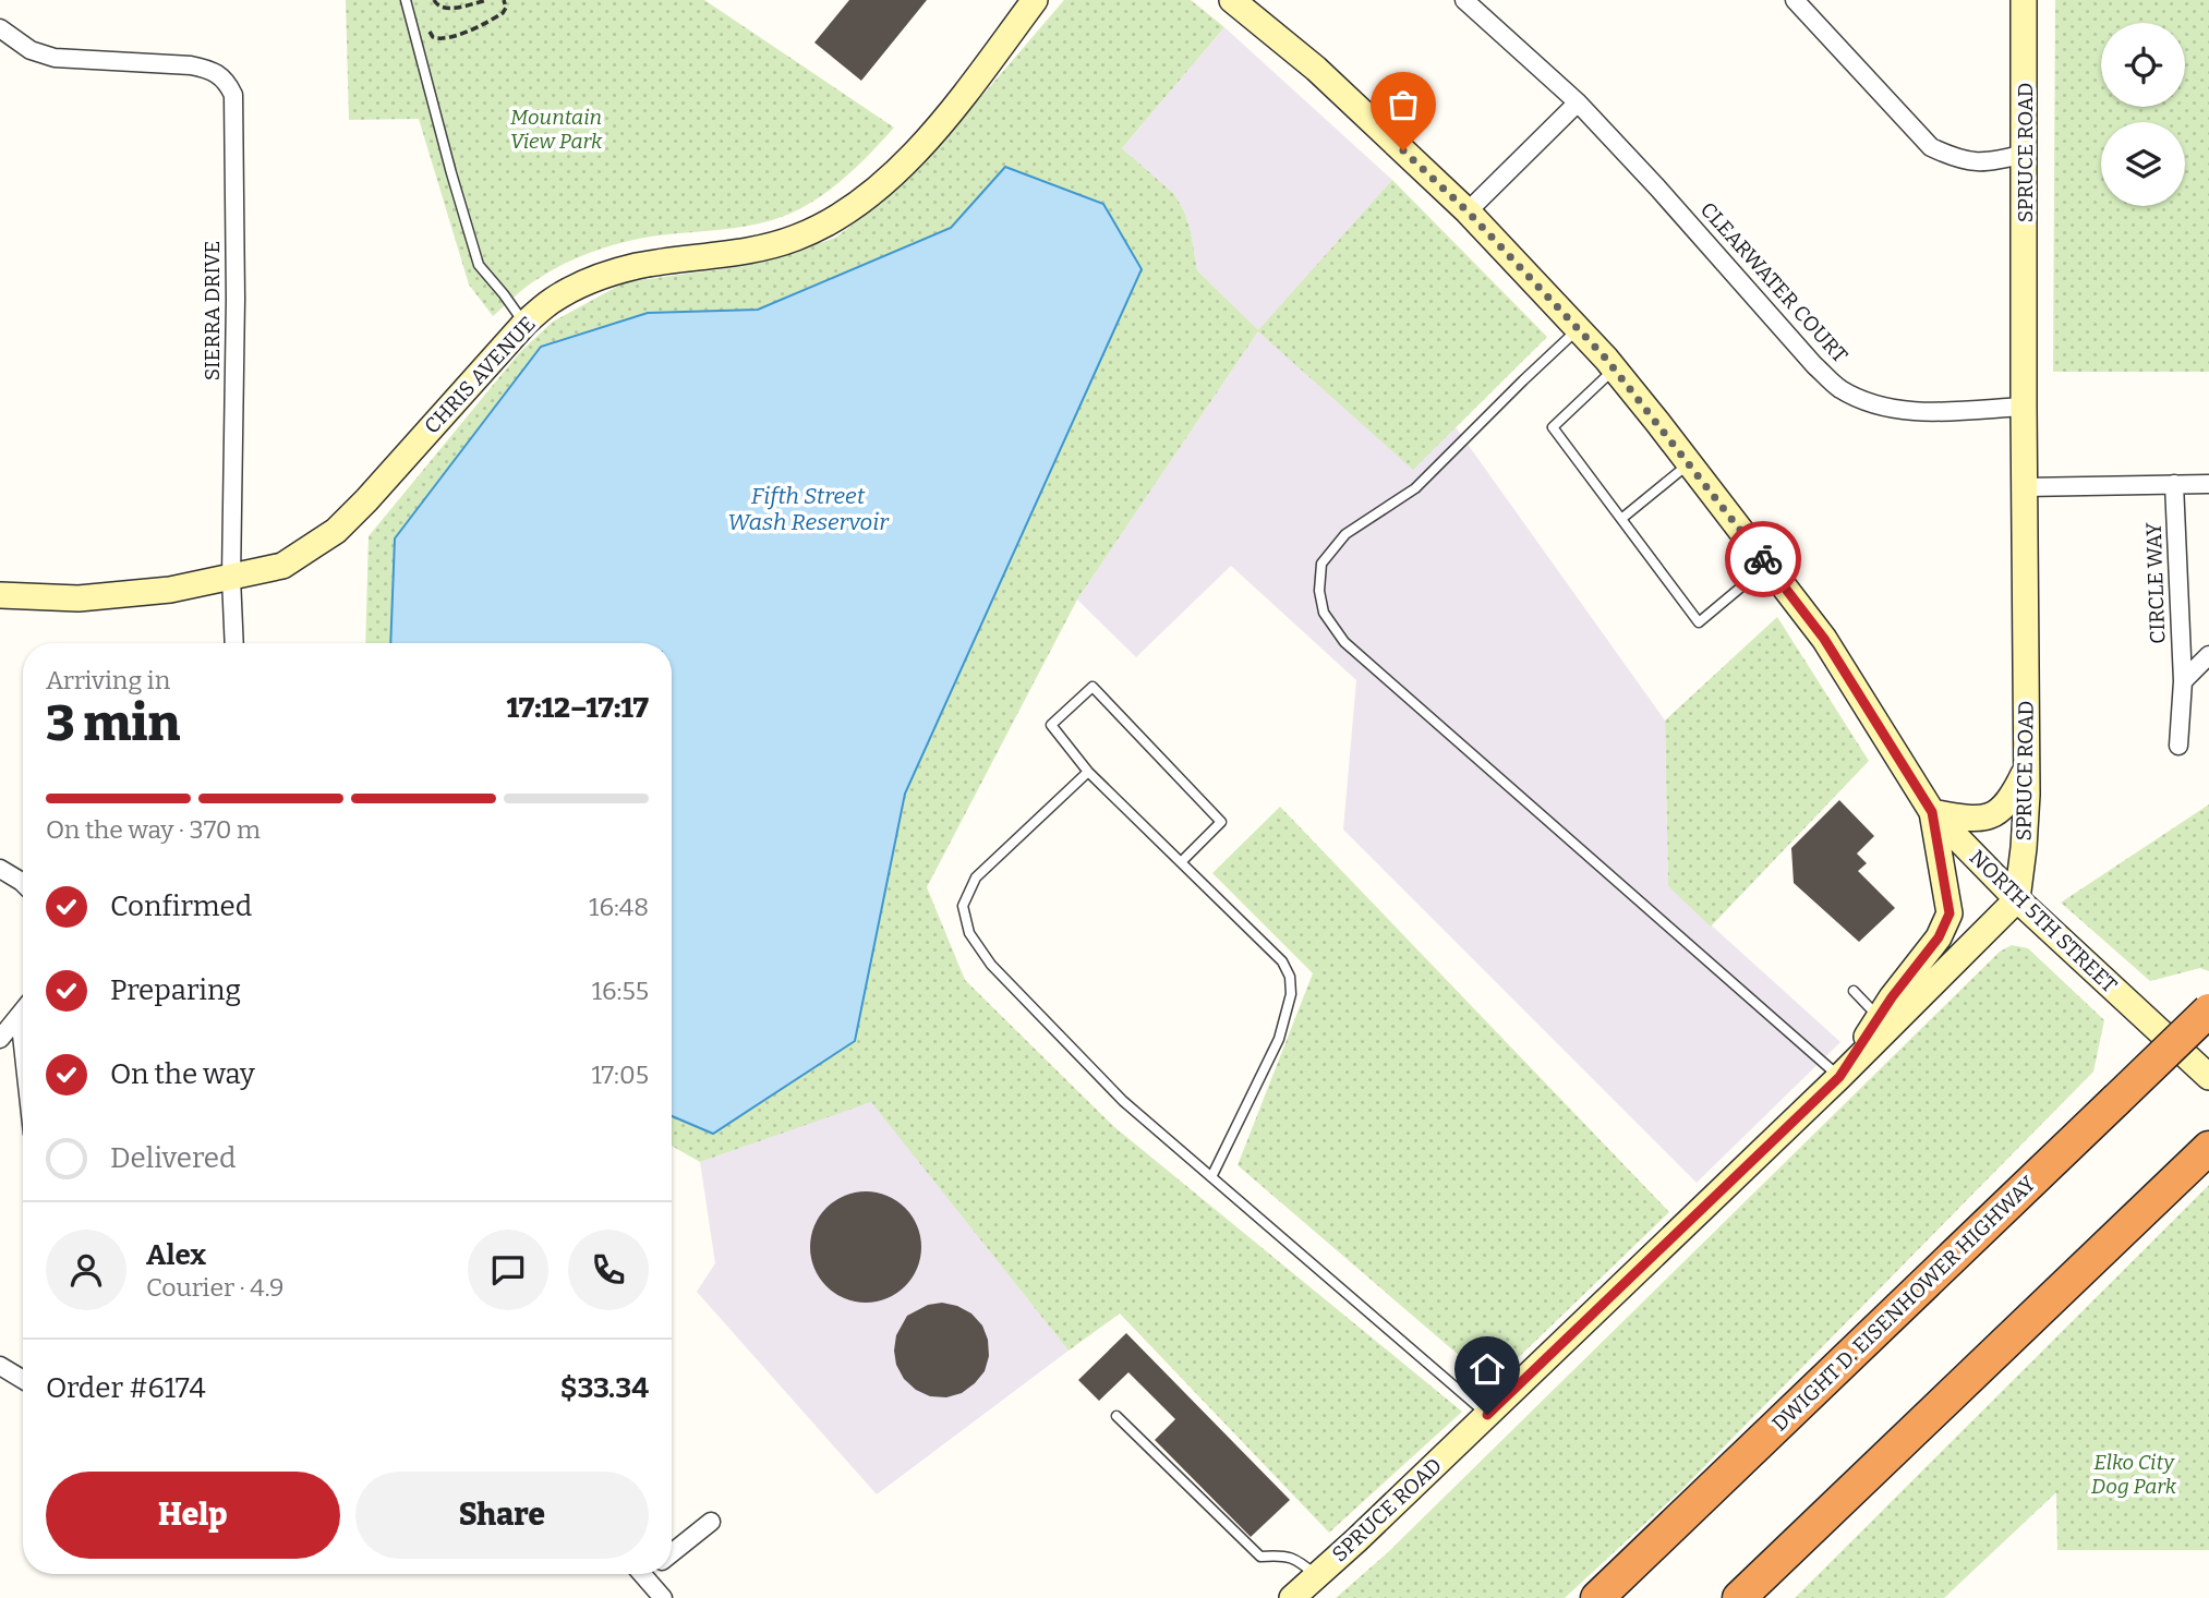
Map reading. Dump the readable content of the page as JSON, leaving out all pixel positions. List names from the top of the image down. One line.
{"streets":{"highway":["DWIGHT D. EISENHOWER HIGHWAY"],"street":["SPRUCE ROAD","CLEARWATER COURT","SIERRA DRIVE","CHRIS AVENUE","CIRCLE WAY","NORTH 5TH STREET"]},"crossings":[["SPRUCE ROAD","CLEARWATER COURT"],["SPRUCE ROAD","NORTH 5TH STREET"],["SIERRA DRIVE","CHRIS AVENUE"]],"water":["Fifth Street Wash Reservoir"],"parks":["Mountain View Park","Elko City Dog Park"],"page":{"heading":["3 min","Arriving in","17:12–17:17"],"panel":["Alex","Courier · 4.9","Order #6174","$33.34"],"bar":"On the way · 370 m","list":[["Confirmed","16:48"],["Preparing","16:55"],["On the way","17:05"],"Delivered"],"buttons":["Help","Share"]}}
